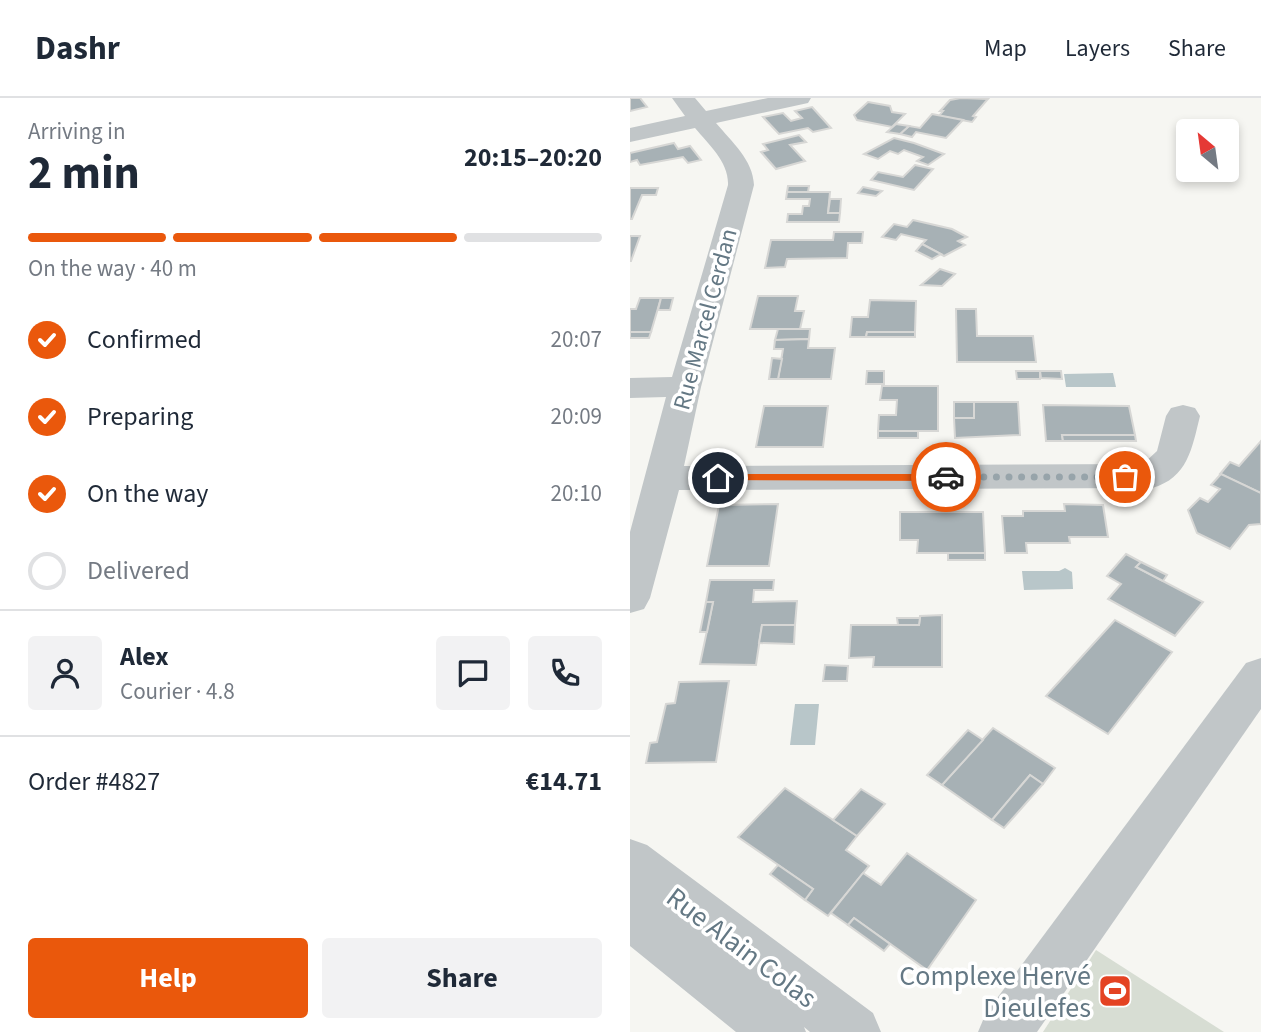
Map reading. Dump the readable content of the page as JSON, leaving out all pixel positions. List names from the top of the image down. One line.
{"streets":{"street":["Rue Marcel Cerdan","Rue Alain Colas"]},"places":{"sports":["Complexe Hervé Dieulefes"]},"north":"top left","page":{"header":"Dashr","nav":["Map","Layers","Share"],"heading":["2 min","Arriving in","20:15–20:20"],"panel":["Alex","Courier · 4.8","Order #4827","€14.71"],"bar":"On the way · 40 m","list":[["Confirmed","20:07"],["Preparing","20:09"],["On the way","20:10"],"Delivered"],"buttons":["Help","Share"]}}
